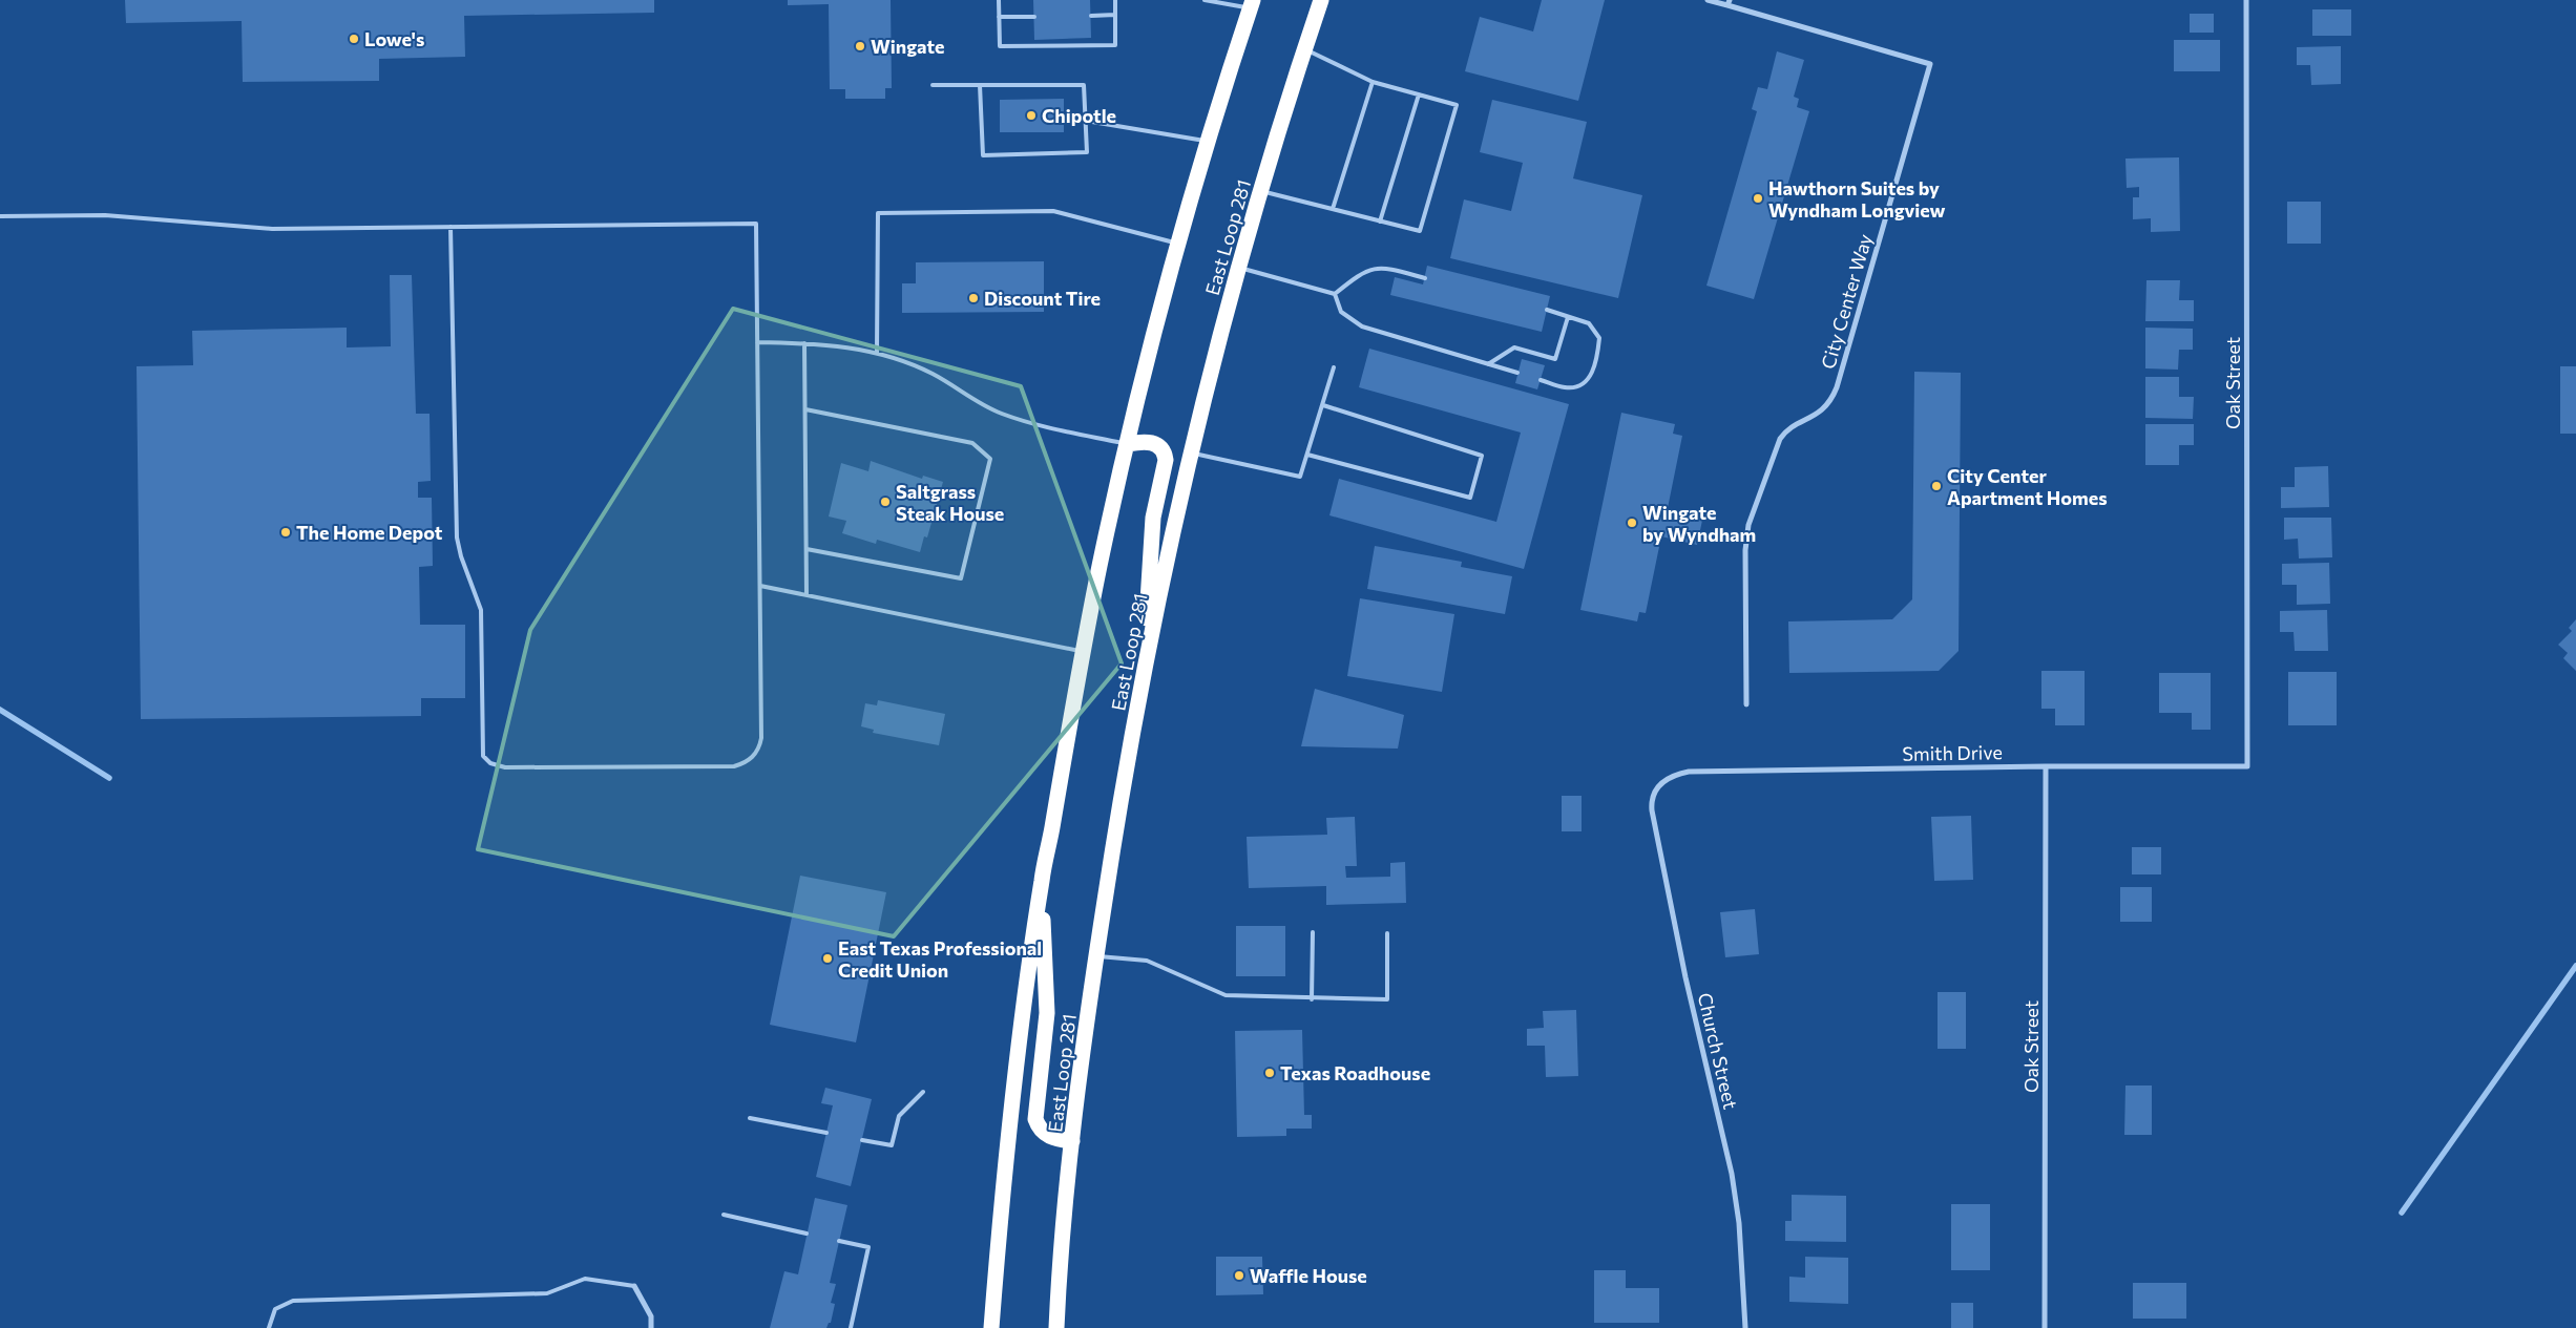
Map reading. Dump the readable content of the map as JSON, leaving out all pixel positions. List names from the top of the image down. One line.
{"streets":{"highway":["East Loop 281"],"street":["City Center Way","Oak Street","Smith Drive","Church Street"]},"crossings":[["Oak Street","Smith Drive"],["Smith Drive","Church Street"]],"places":["Lowe's","Wingate","Chipotle","Hawthorn Suites by Wyndham Longview","Discount Tire","City Center Apartment Homes","Saltgrass Steak House","Wingate by Wyndham","The Home Depot","East Texas Professional Credit Union","Texas Roadhouse","Waffle House"]}
